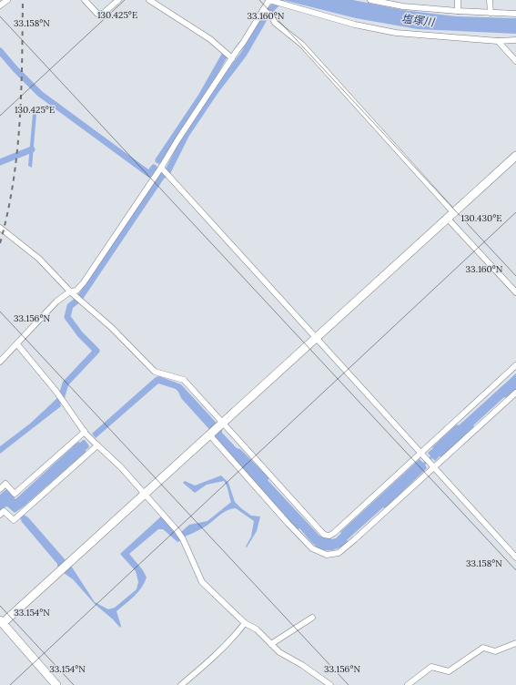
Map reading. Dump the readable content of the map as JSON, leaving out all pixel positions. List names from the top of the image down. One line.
{"water":["塩塚川"],"coordinates":["130.425°E","33.160°N","33.158°N","130.430°E","33.156°N","33.154°N"]}
